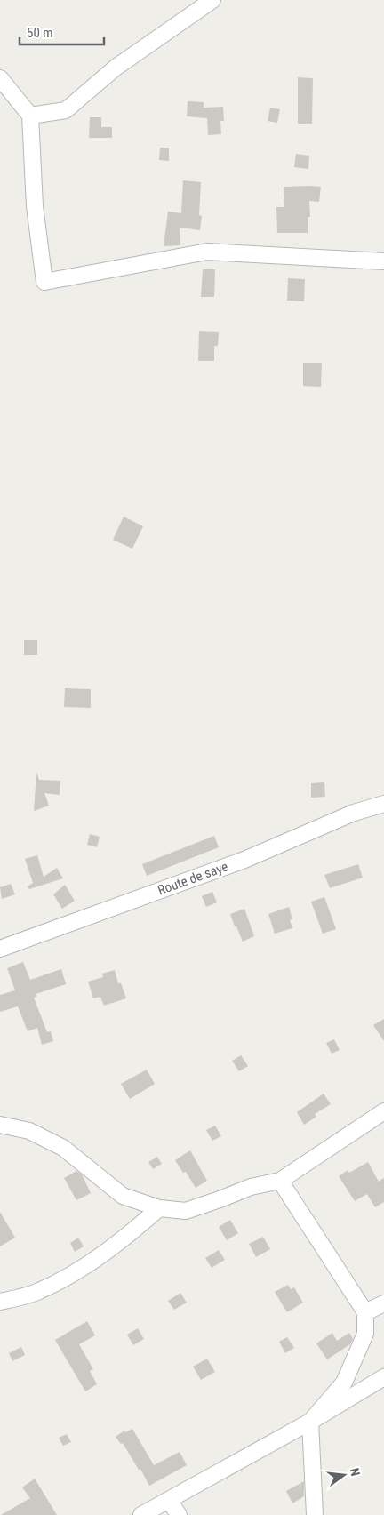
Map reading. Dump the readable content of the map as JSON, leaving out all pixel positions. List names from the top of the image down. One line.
{"streets":{"street":["Route de saye"]},"scale_bar":"50 m","north":"right"}
